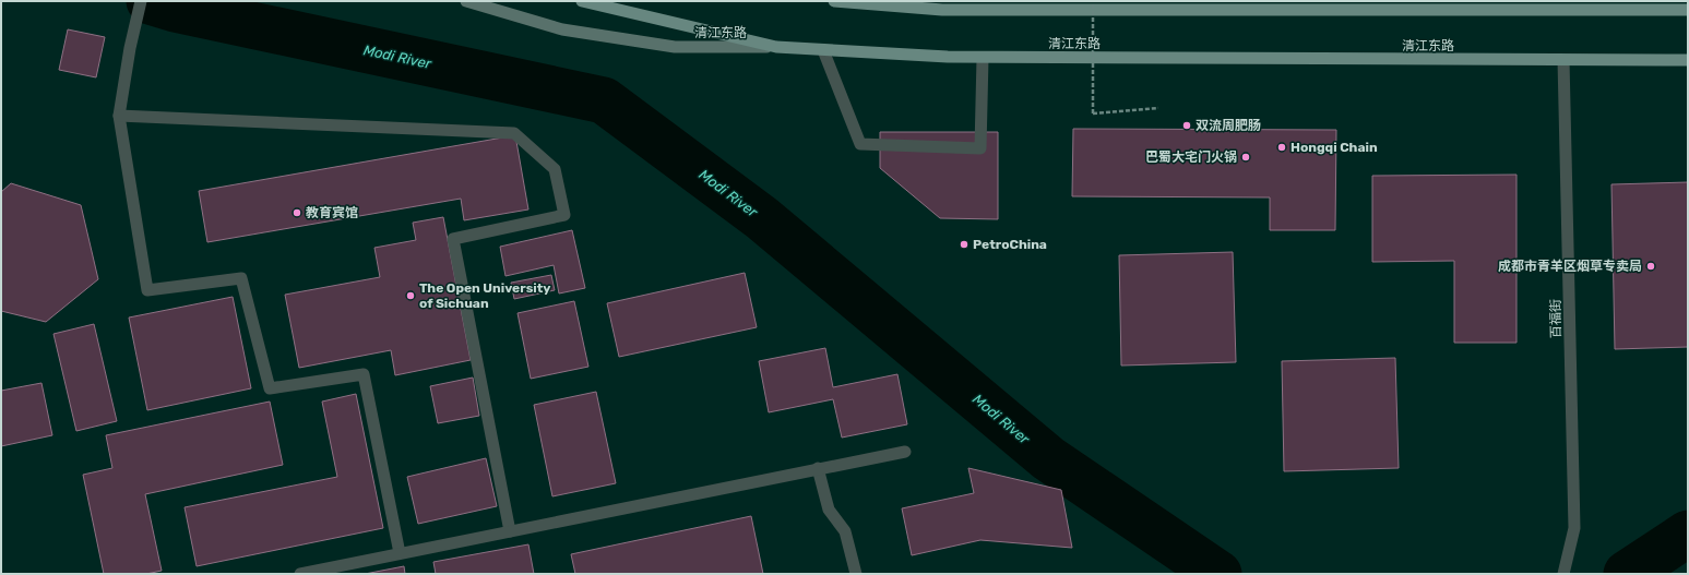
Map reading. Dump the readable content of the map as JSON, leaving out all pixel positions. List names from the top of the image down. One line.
{"streets":{"main road":["清江东路"],"street":["百福街"]},"crossings":[["清江东路","百福街"]],"water":["Modi River"],"places":["双流周肥肠","Hongqi Chain","巴蜀大宅门火锅","教育宾馆","PetroChina","成都市青羊区烟草专卖局","The Open University of Sichuan"]}
